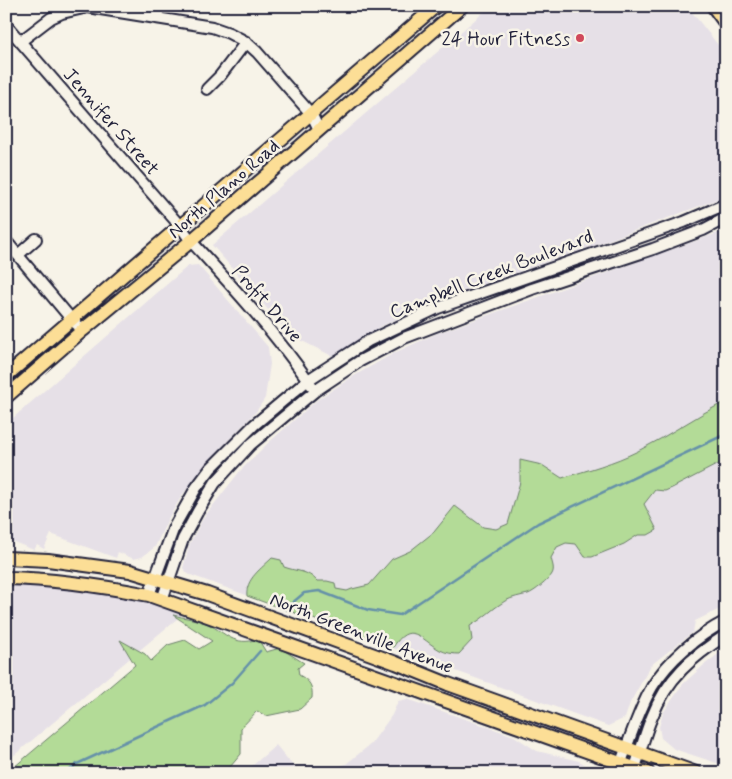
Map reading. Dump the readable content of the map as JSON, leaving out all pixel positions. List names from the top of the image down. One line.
{"streets":{"main road":["North Plano Road","North Greenville Avenue"],"street":["Jennifer Street","Campbell Creek Boulevard","Profit Drive"]},"crossings":[["Jennifer Street","North Plano Road"],["Jennifer Street","Profit Drive"],["North Plano Road","Profit Drive"],["Campbell Creek Boulevard","Profit Drive"],["Campbell Creek Boulevard","North Greenville Avenue"]],"places":["24 Hour Fitness"]}
